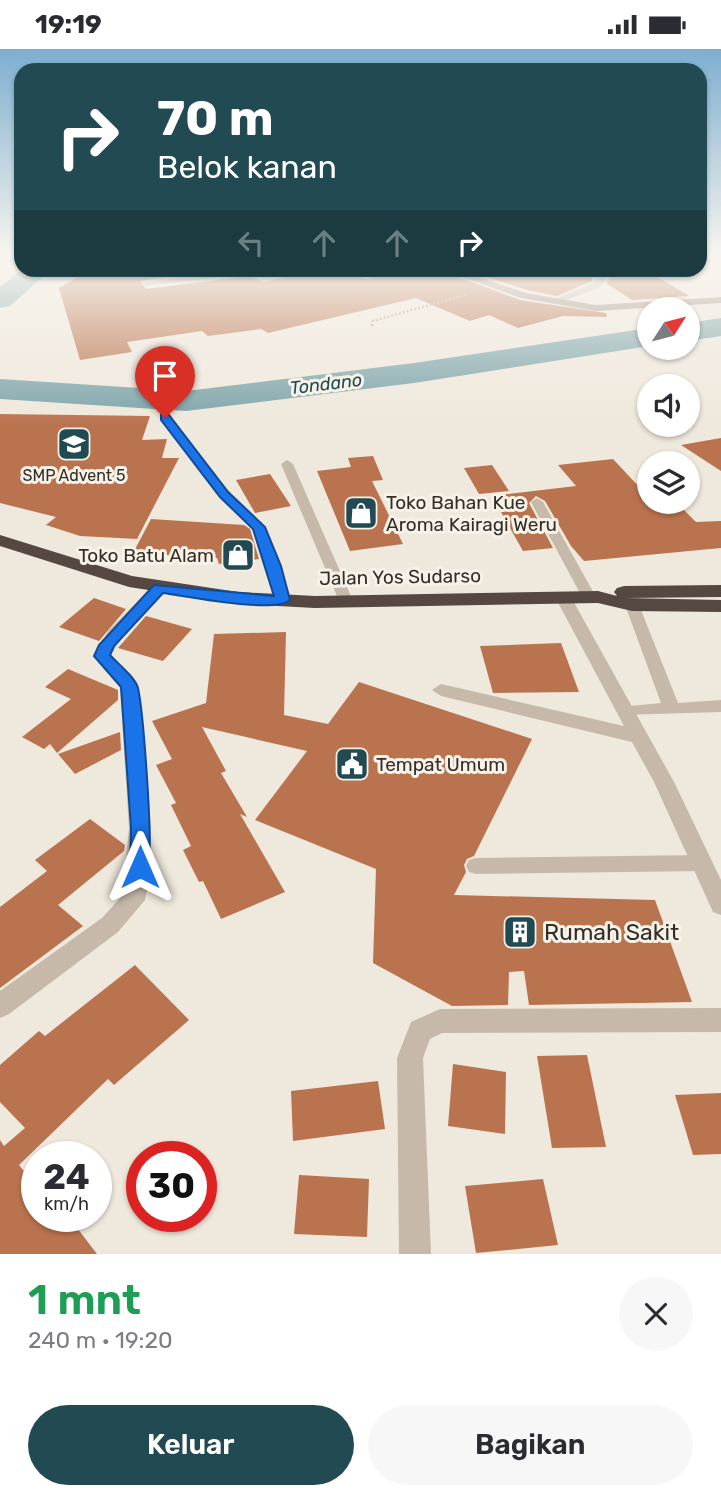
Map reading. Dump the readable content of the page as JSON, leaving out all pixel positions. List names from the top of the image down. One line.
{"streets":{"highway":["Jalan Yos Sudarso"]},"water":["Tondano"],"places":{"school or university":["SMP Advent 5"],"shop":["Toko Bahan Kue Aroma Kairagi Weru","Toko Batu Alam"],"public building":["Tempat Umum"],"building":["Rumah Sakit"]},"north":"top right","page":{"status":"19:19","turn":["70 m","Belok kanan"],"speed":"24 km/h","limit":"30","heading":["1 mnt","240 m · 19:20"],"buttons":["Keluar","Bagikan"]}}
